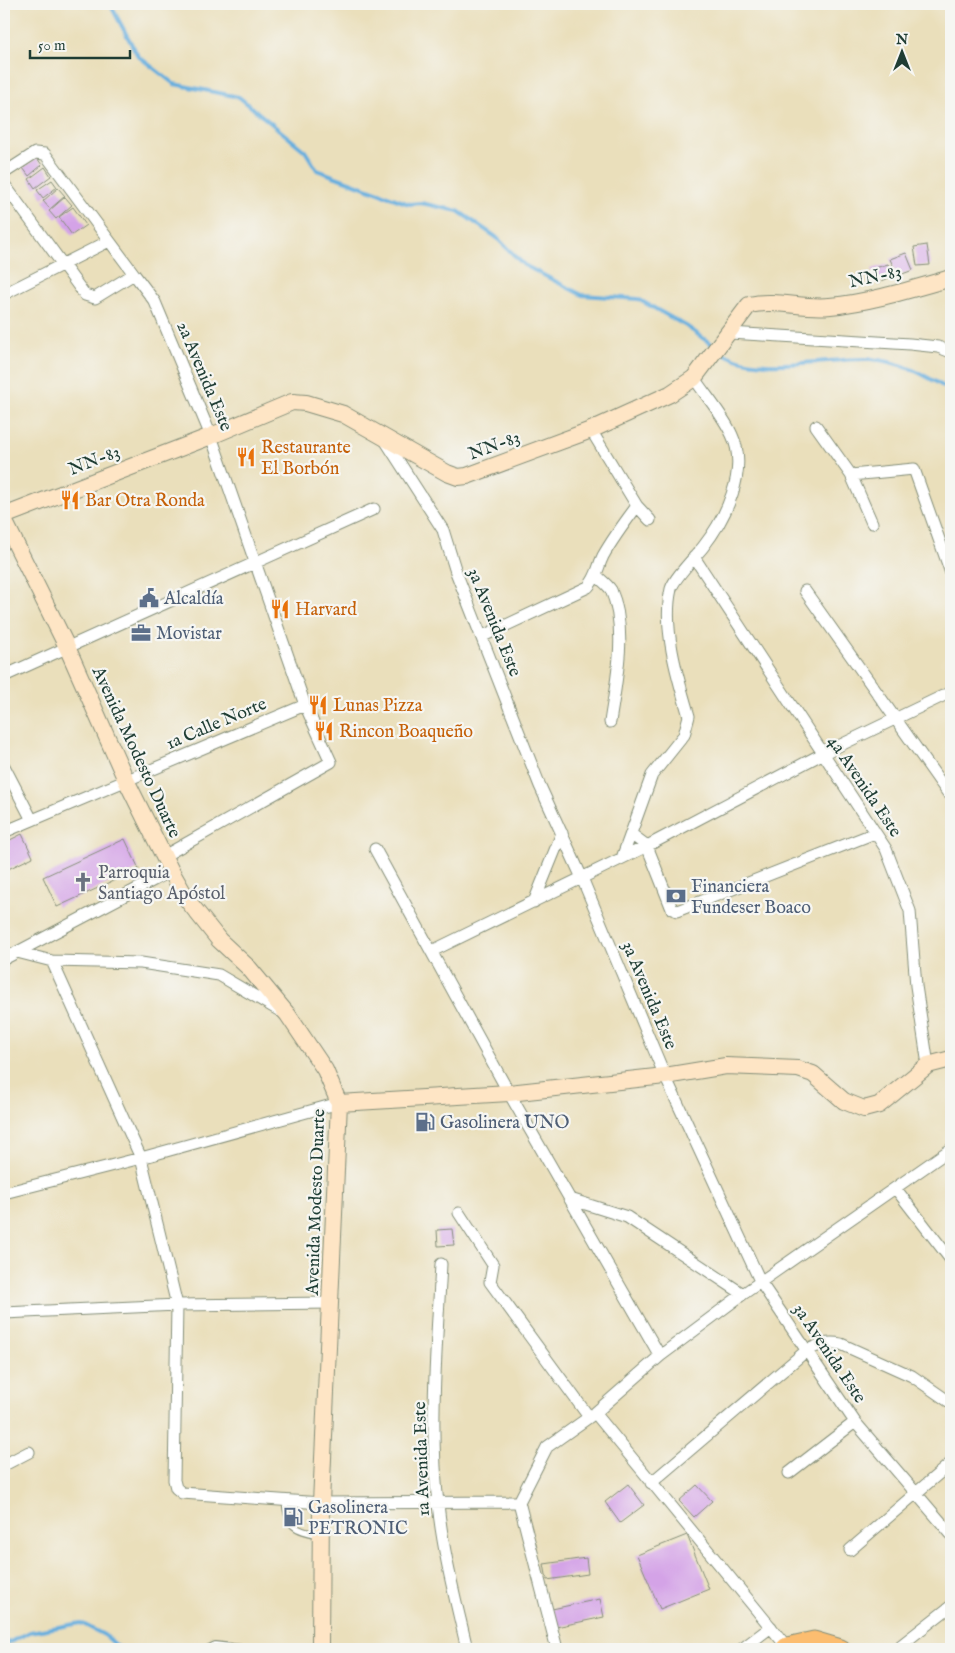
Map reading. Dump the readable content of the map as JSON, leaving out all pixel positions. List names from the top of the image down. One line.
{"streets":{"main road":["NN-83","Avenida Modesto Duarte"],"street":["2a Avenida Este","3a Avenida Este","1a Calle Norte","4a Avenida Este","1a Avenida Este"]},"crossings":[["NN-83","2a Avenida Este"],["NN-83","3a Avenida Este"],["2a Avenida Este","1a Calle Norte"],["2a Avenida Este","Avenida Modesto Duarte"],["1a Calle Norte","Avenida Modesto Duarte"]],"places":{"restaurant":["Restaurante El Borbón","Bar Otra Ronda","Harvard","Lunas Pizza","Rincon Boaqueño"],"public building":["Alcaldía"],"office":["Movistar"],"church":["Parroquia Santiago Apóstol"],"bank":["Financiera Fundeser Boaco"],"fuel station":["Gasolinera UNO","Gasolinera PETRONIC"]},"scale_bar":"50 m","north":"top"}
